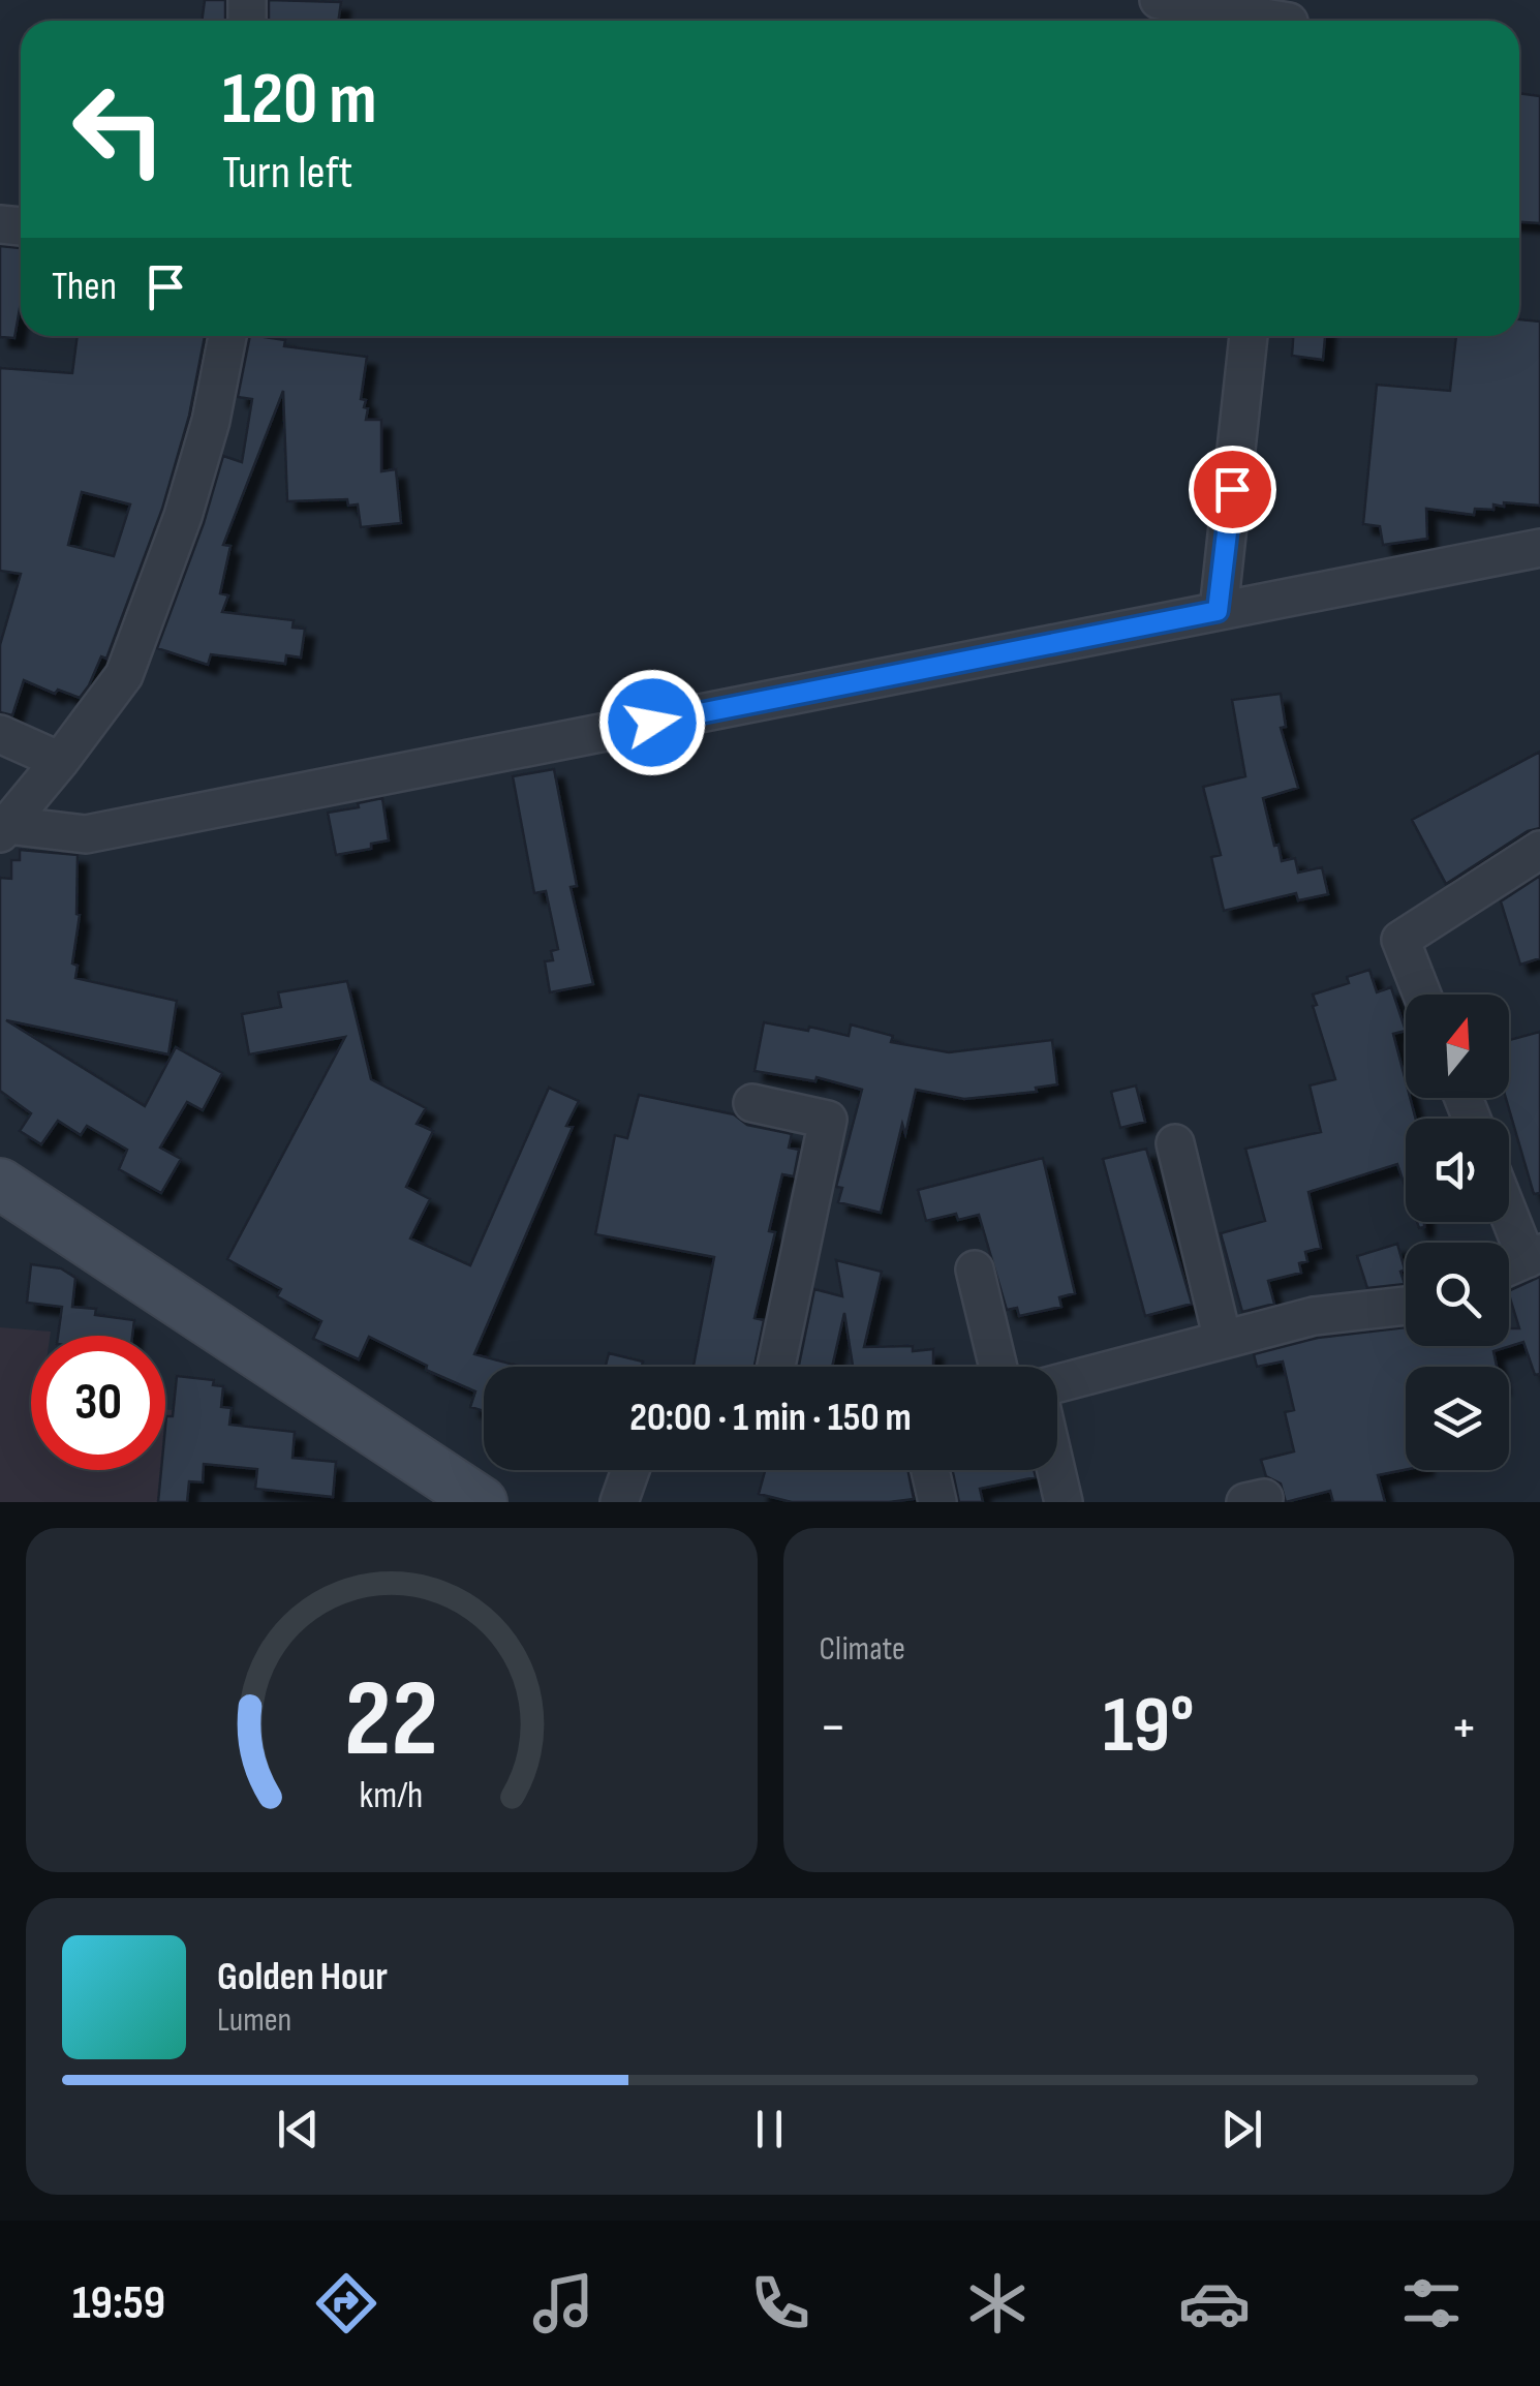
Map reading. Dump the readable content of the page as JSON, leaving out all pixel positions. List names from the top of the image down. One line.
{"north":"top","page":{"turn":["120 m","Turn left"],"then":"Then","limit":"30","trip":"20:00 · 1 min · 150 m","tile":"Climate","heat":["−","19°","+"],"song":["Golden Hour","Lumen"],"tabs":"19:59","gauge":["22","km/h"]}}
